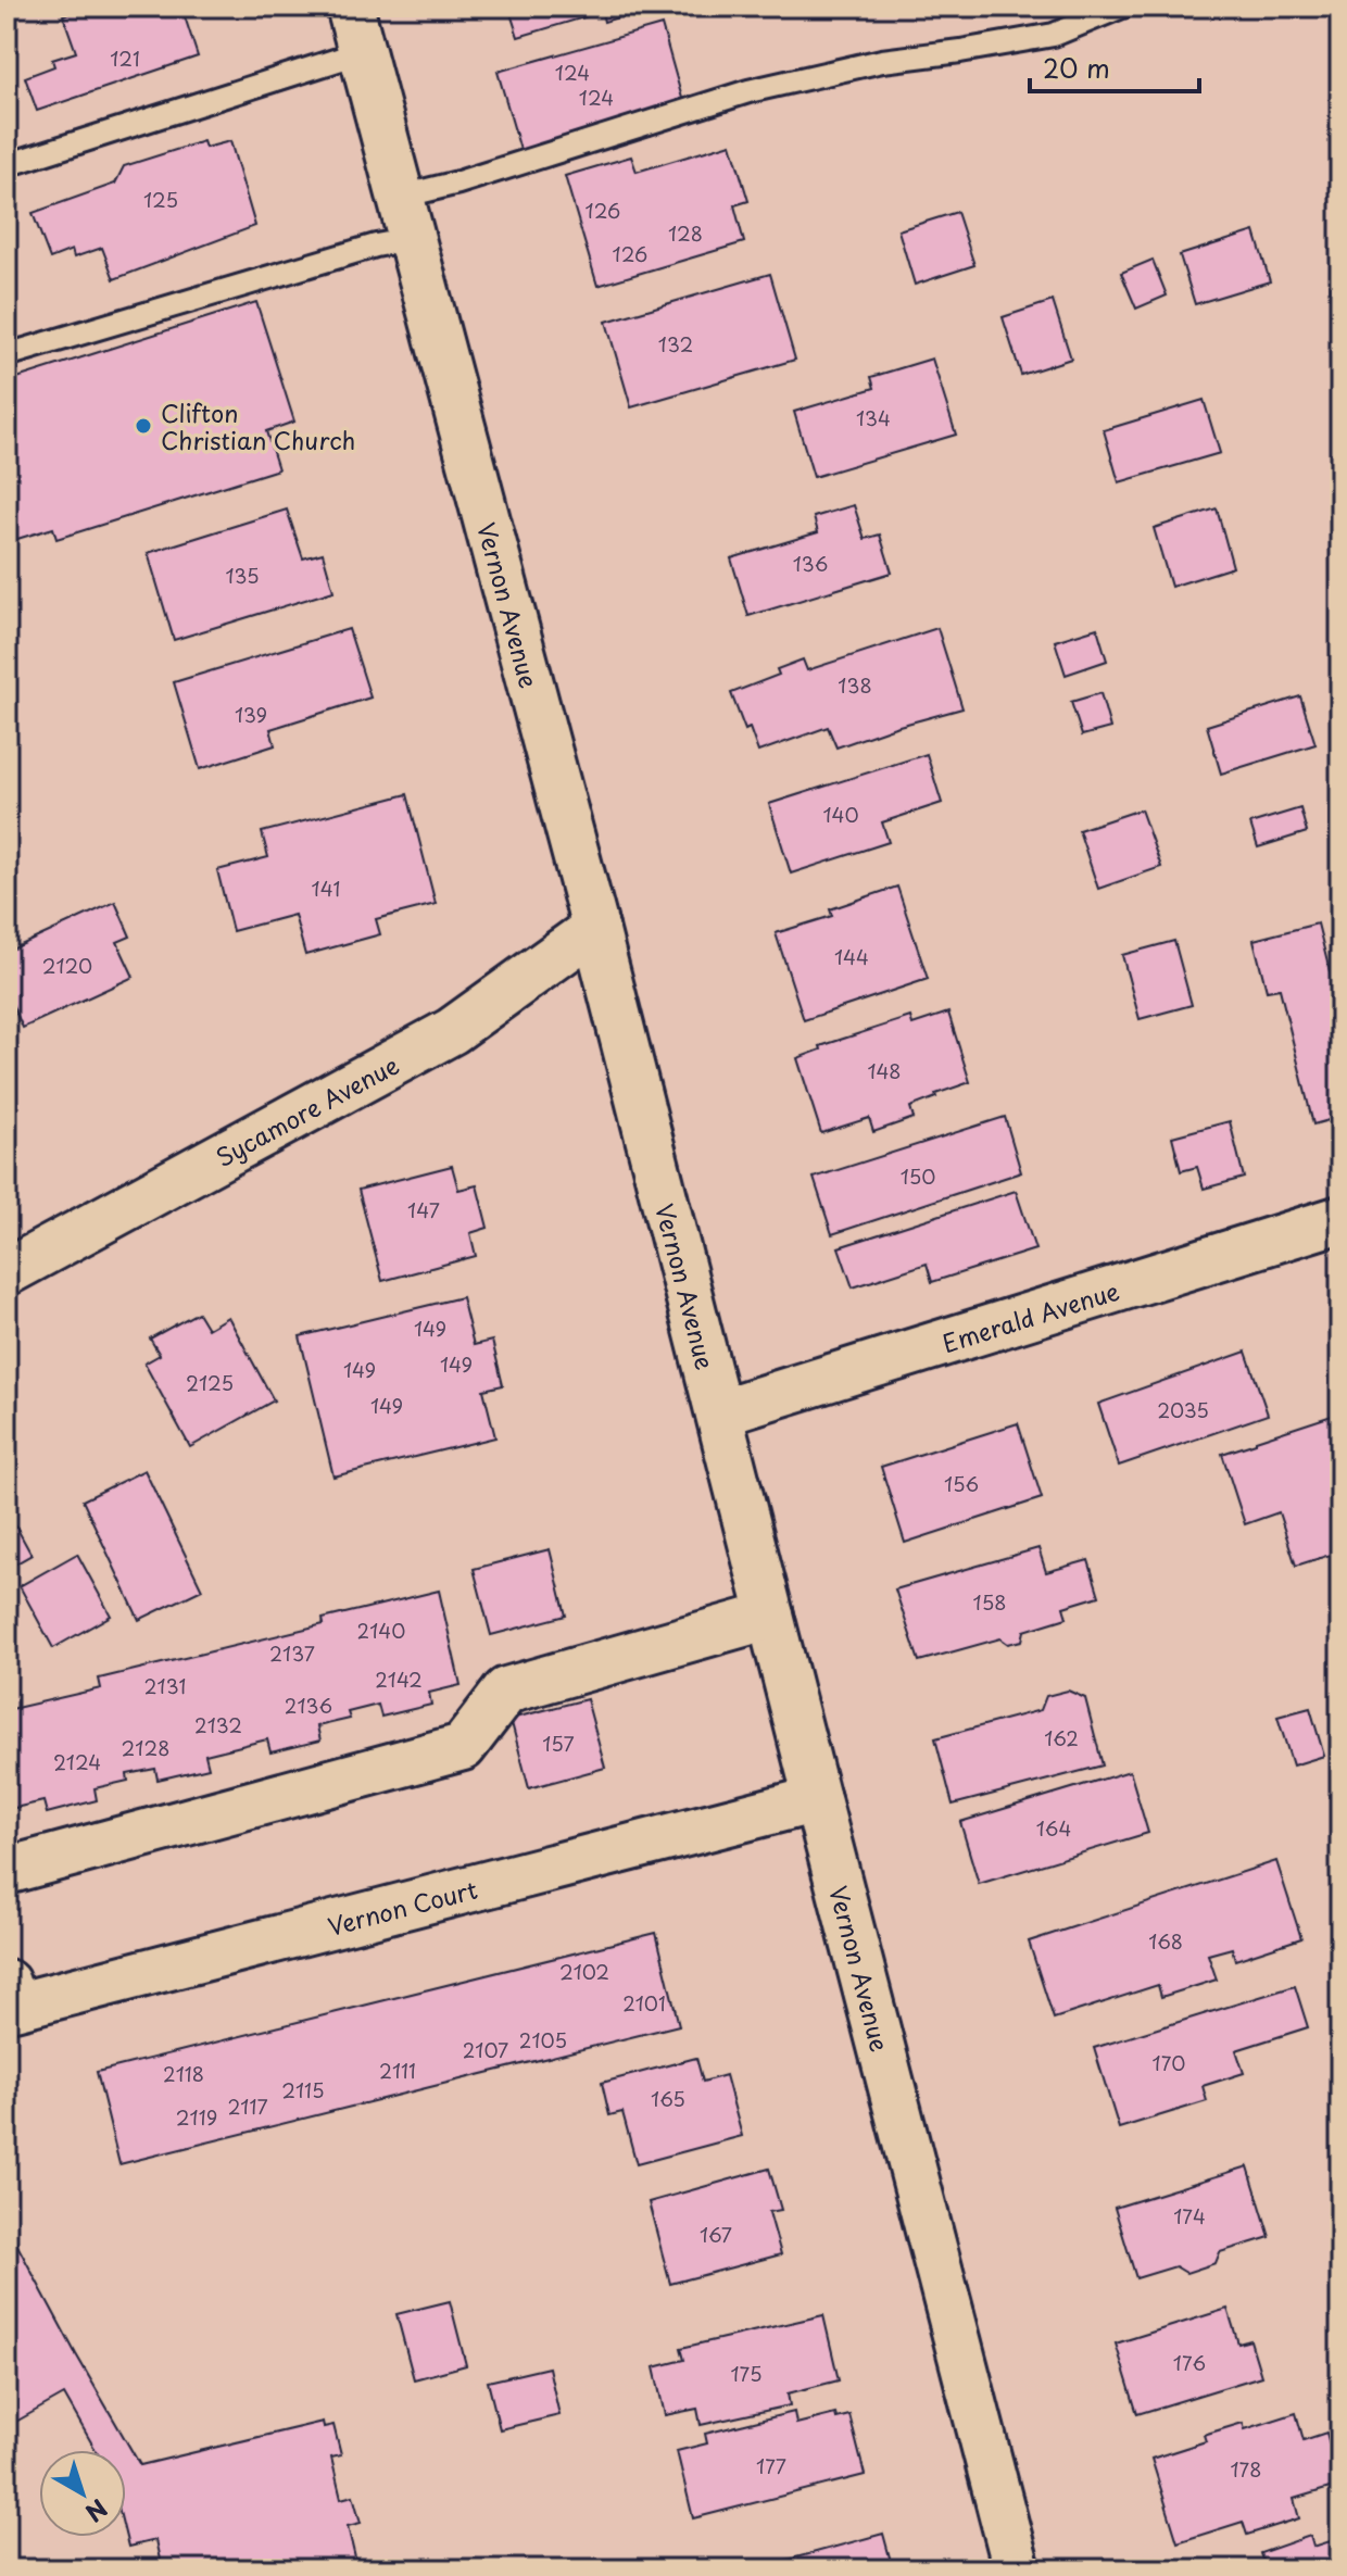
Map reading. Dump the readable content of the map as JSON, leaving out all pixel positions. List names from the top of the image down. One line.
{"streets":{"street":["Vernon Avenue","Sycamore Avenue","Emerald Avenue","Vernon Court"]},"crossings":[["Vernon Avenue","Sycamore Avenue"],["Vernon Avenue","Emerald Avenue"],["Vernon Avenue","Vernon Court"]],"places":["Clifton Christian Church"],"house_numbers":["121","124","124","125","126","128","126","132","134","136","135","138","139","140","141","144","2120","148","150","147","149","149","149","2125","149","2035","156","158","2140","2137","2142","2131","2136","2132","162","157","2128","2124","164","168","2102","2101","2105","2107","170","2111","2118","2115","165","2117","2119","174","167","176","175","177","178"],"scale_bar":"20 m","north":"bottom right"}
